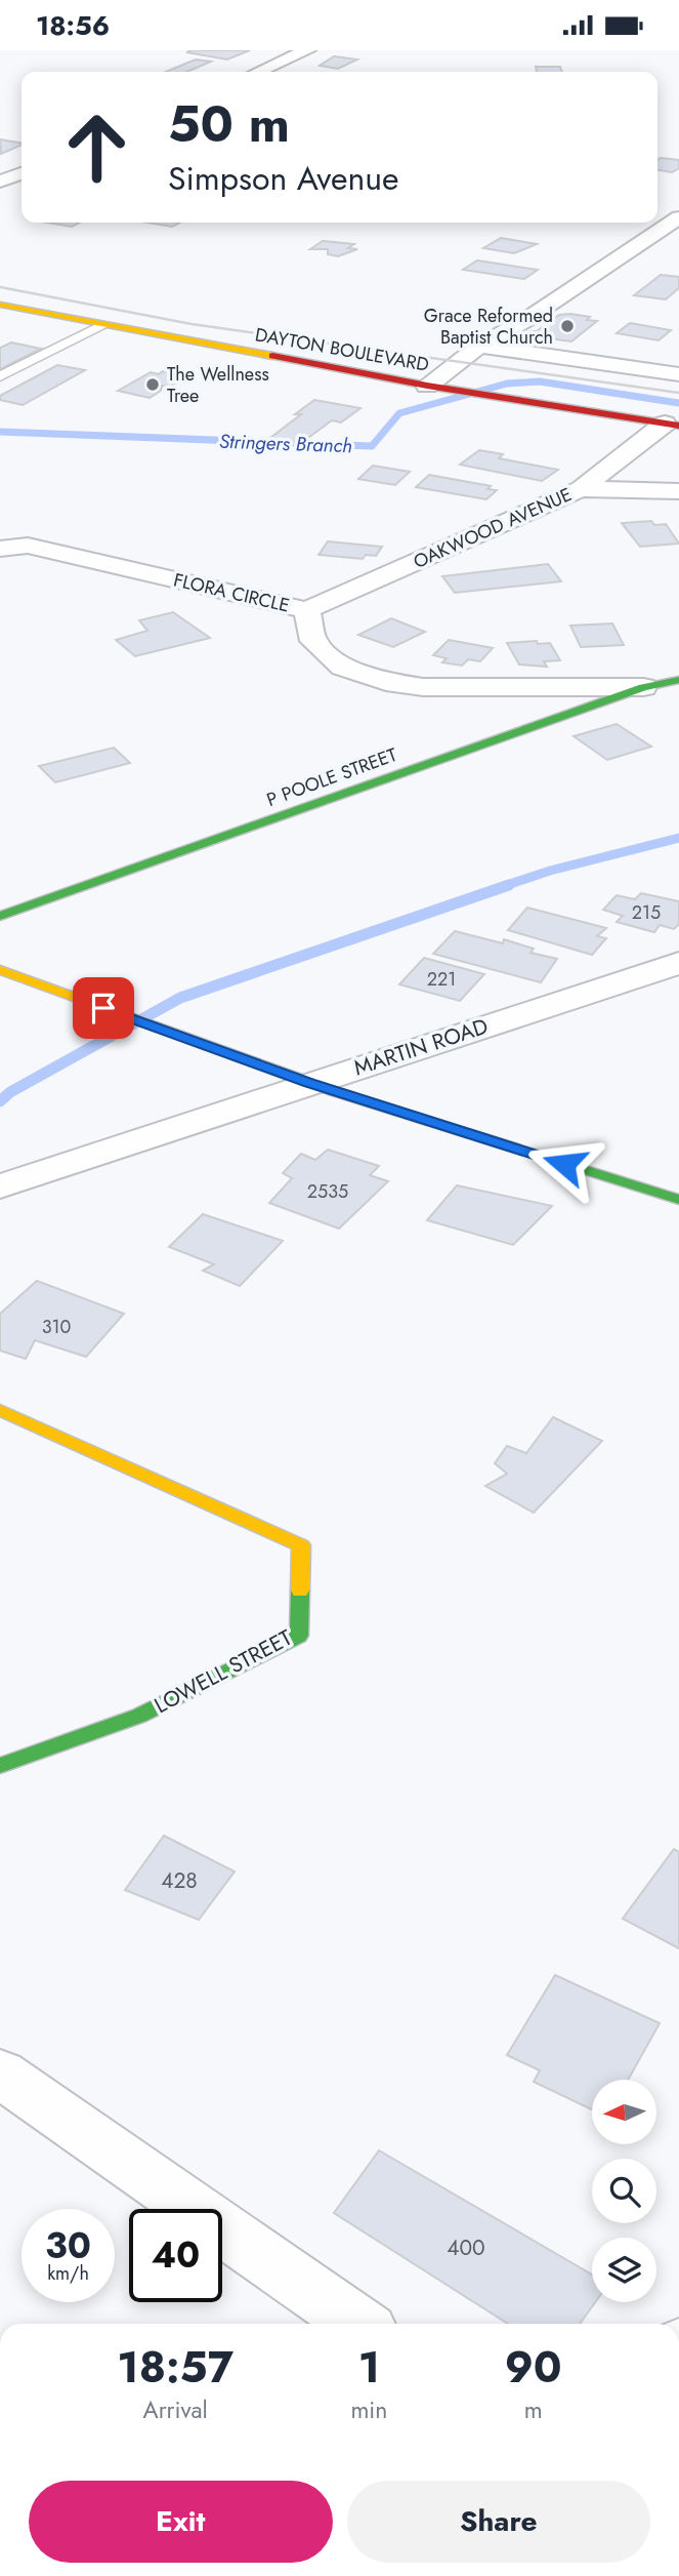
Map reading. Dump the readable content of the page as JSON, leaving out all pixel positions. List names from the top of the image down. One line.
{"streets":{"street":["DAYTON BOULEVARD","OAKWOOD AVENUE","FLORA CIRCLE","P POOLE STREET","MARTIN ROAD","LOWELL STREET"]},"crossings":[["DAYTON BOULEVARD","OAKWOOD AVENUE"],["OAKWOOD AVENUE","FLORA CIRCLE"],["FLORA CIRCLE","P POOLE STREET"]],"water":["Stringers Branch"],"places":["Grace Reformed Baptist Church","The Wellness Tree"],"house_numbers":["215","221","2535","310","428","400"],"north":"left","page":{"status":"18:56","turn":["50 m","Simpson Avenue"],"speed":"30 km/h","limit":"40","eta":["18:57","Arrival","1","min","90","m"],"buttons":["Exit","Share"]}}
